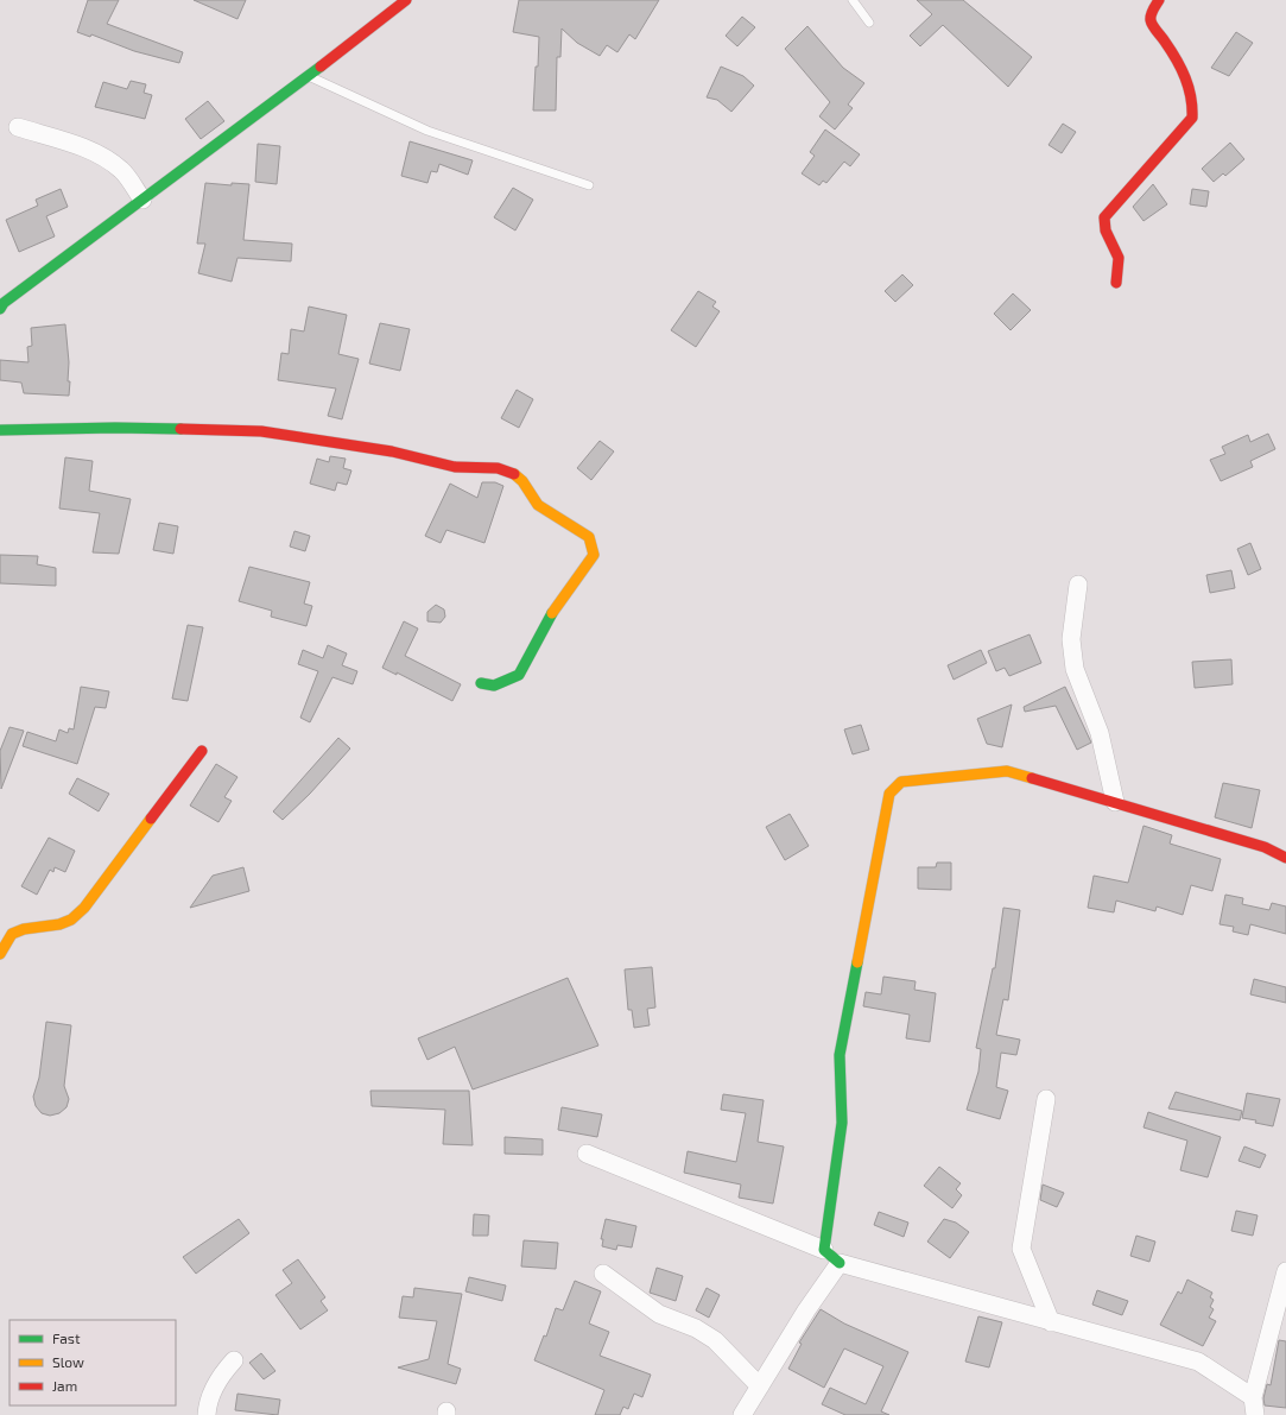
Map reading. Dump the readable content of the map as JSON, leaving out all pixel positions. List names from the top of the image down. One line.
{"legend":["Fast","Slow","Jam"]}
